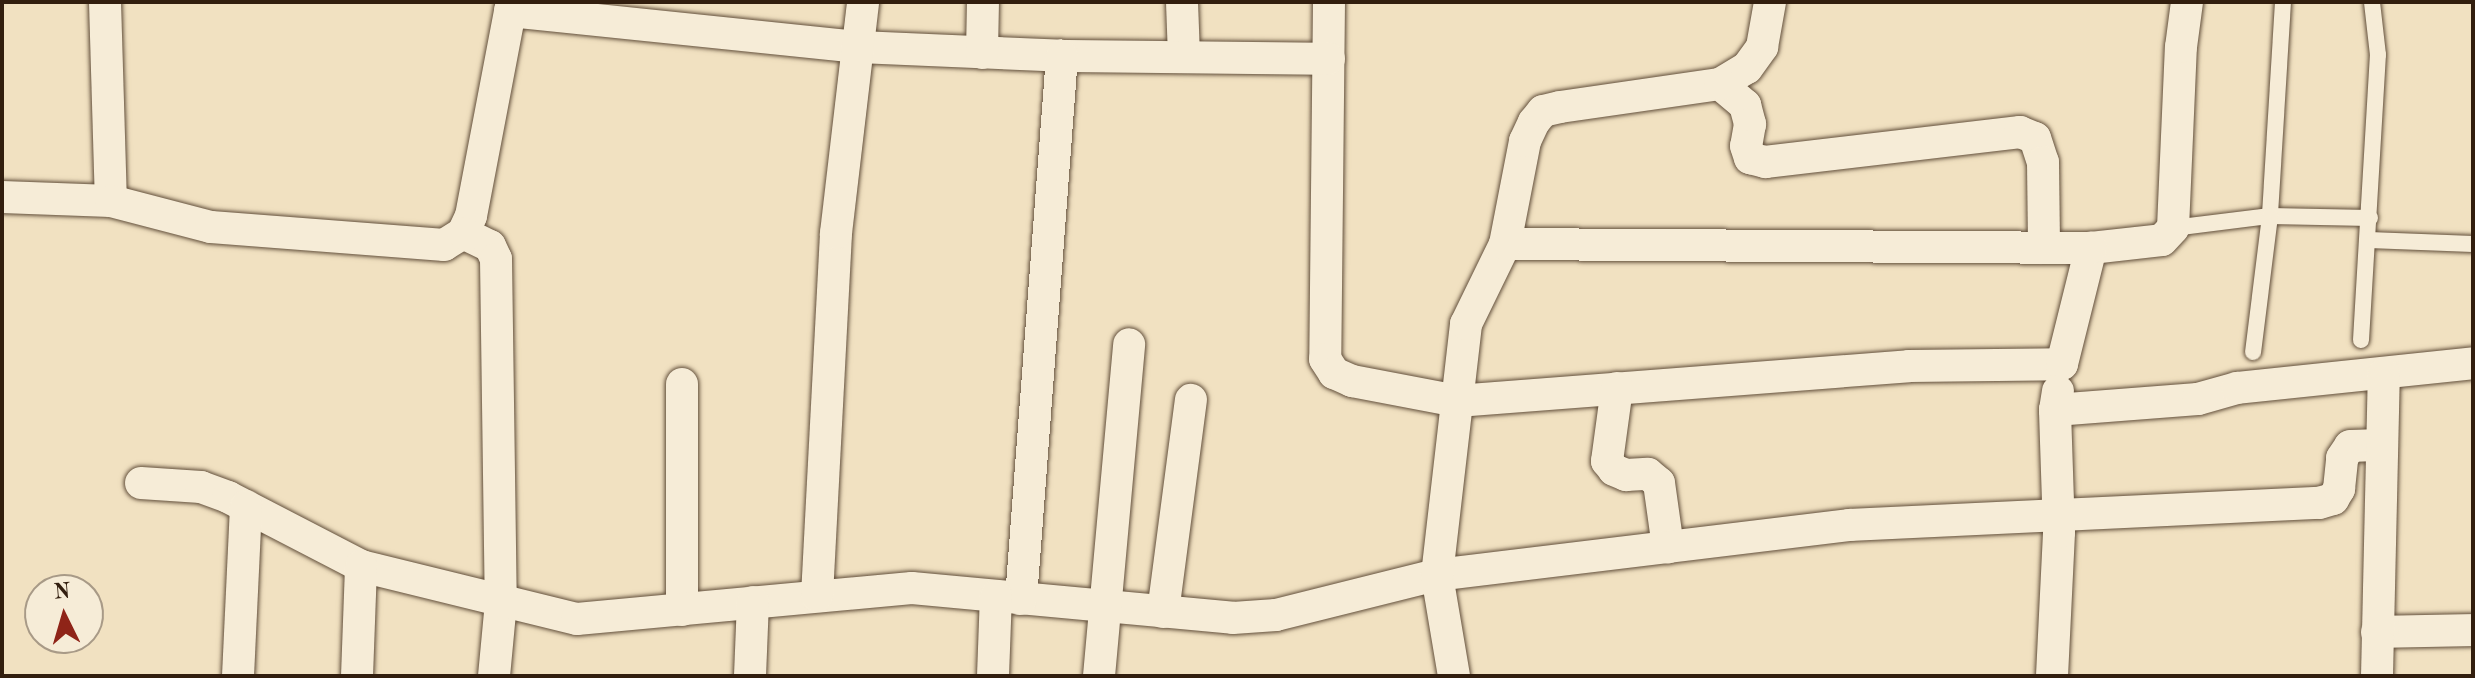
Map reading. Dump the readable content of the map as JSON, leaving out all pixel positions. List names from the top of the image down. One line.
{"north":"top"}
